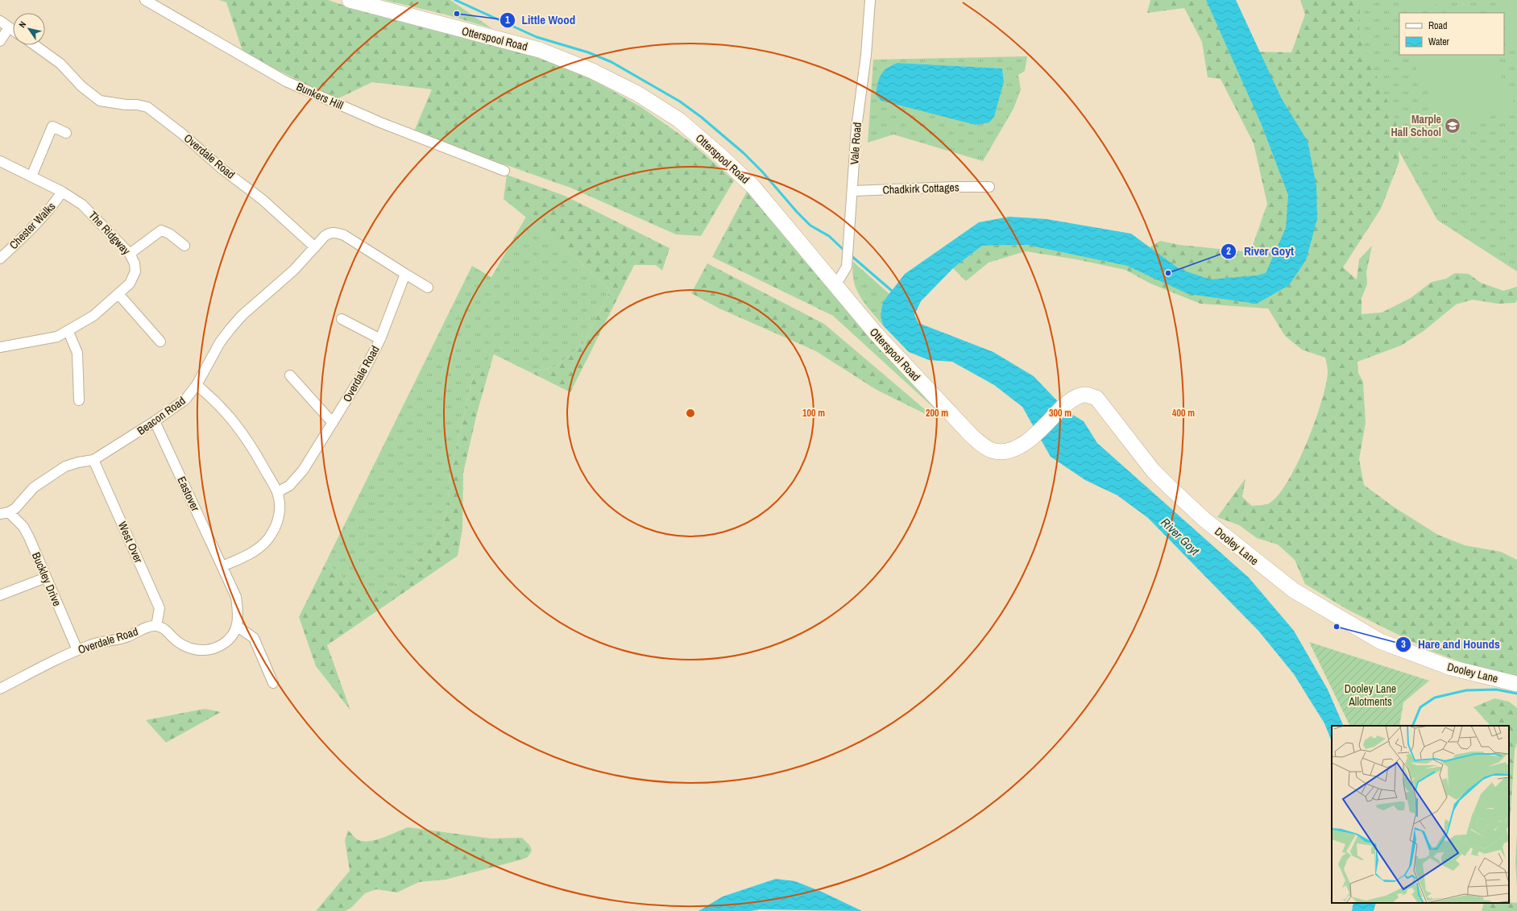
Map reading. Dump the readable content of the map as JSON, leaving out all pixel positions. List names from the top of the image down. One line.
{"streets":{"main road":["Otterspool Road","Dooley Lane"],"street":["Bunkers Hill","Vale Road","Overdale Road","Chadkirk Cottages","Chester Walks","The Ridgway","Beacon Road","Eastover","West Over","Buckley Drive"]},"crossings":[["Otterspool Road","Vale Road"],["Otterspool Road","Dooley Lane"],["Vale Road","Chadkirk Cottages"],["Overdale Road","Beacon Road"],["Overdale Road","West Over"],["Overdale Road","Buckley Drive"],["Chester Walks","The Ridgway"],["Beacon Road","Eastover"],["Beacon Road","West Over"],["Beacon Road","Buckley Drive"]],"water":["River Goyt"],"parks":["Dooley Lane Allotments"],"places":{"other":["Little Wood","River Goyt","Hare and Hounds"],"school or university":["Marple Hall School"]},"legend":["Road","Water"],"north":"top left","rings":["100 m","200 m","300 m","400 m"]}
